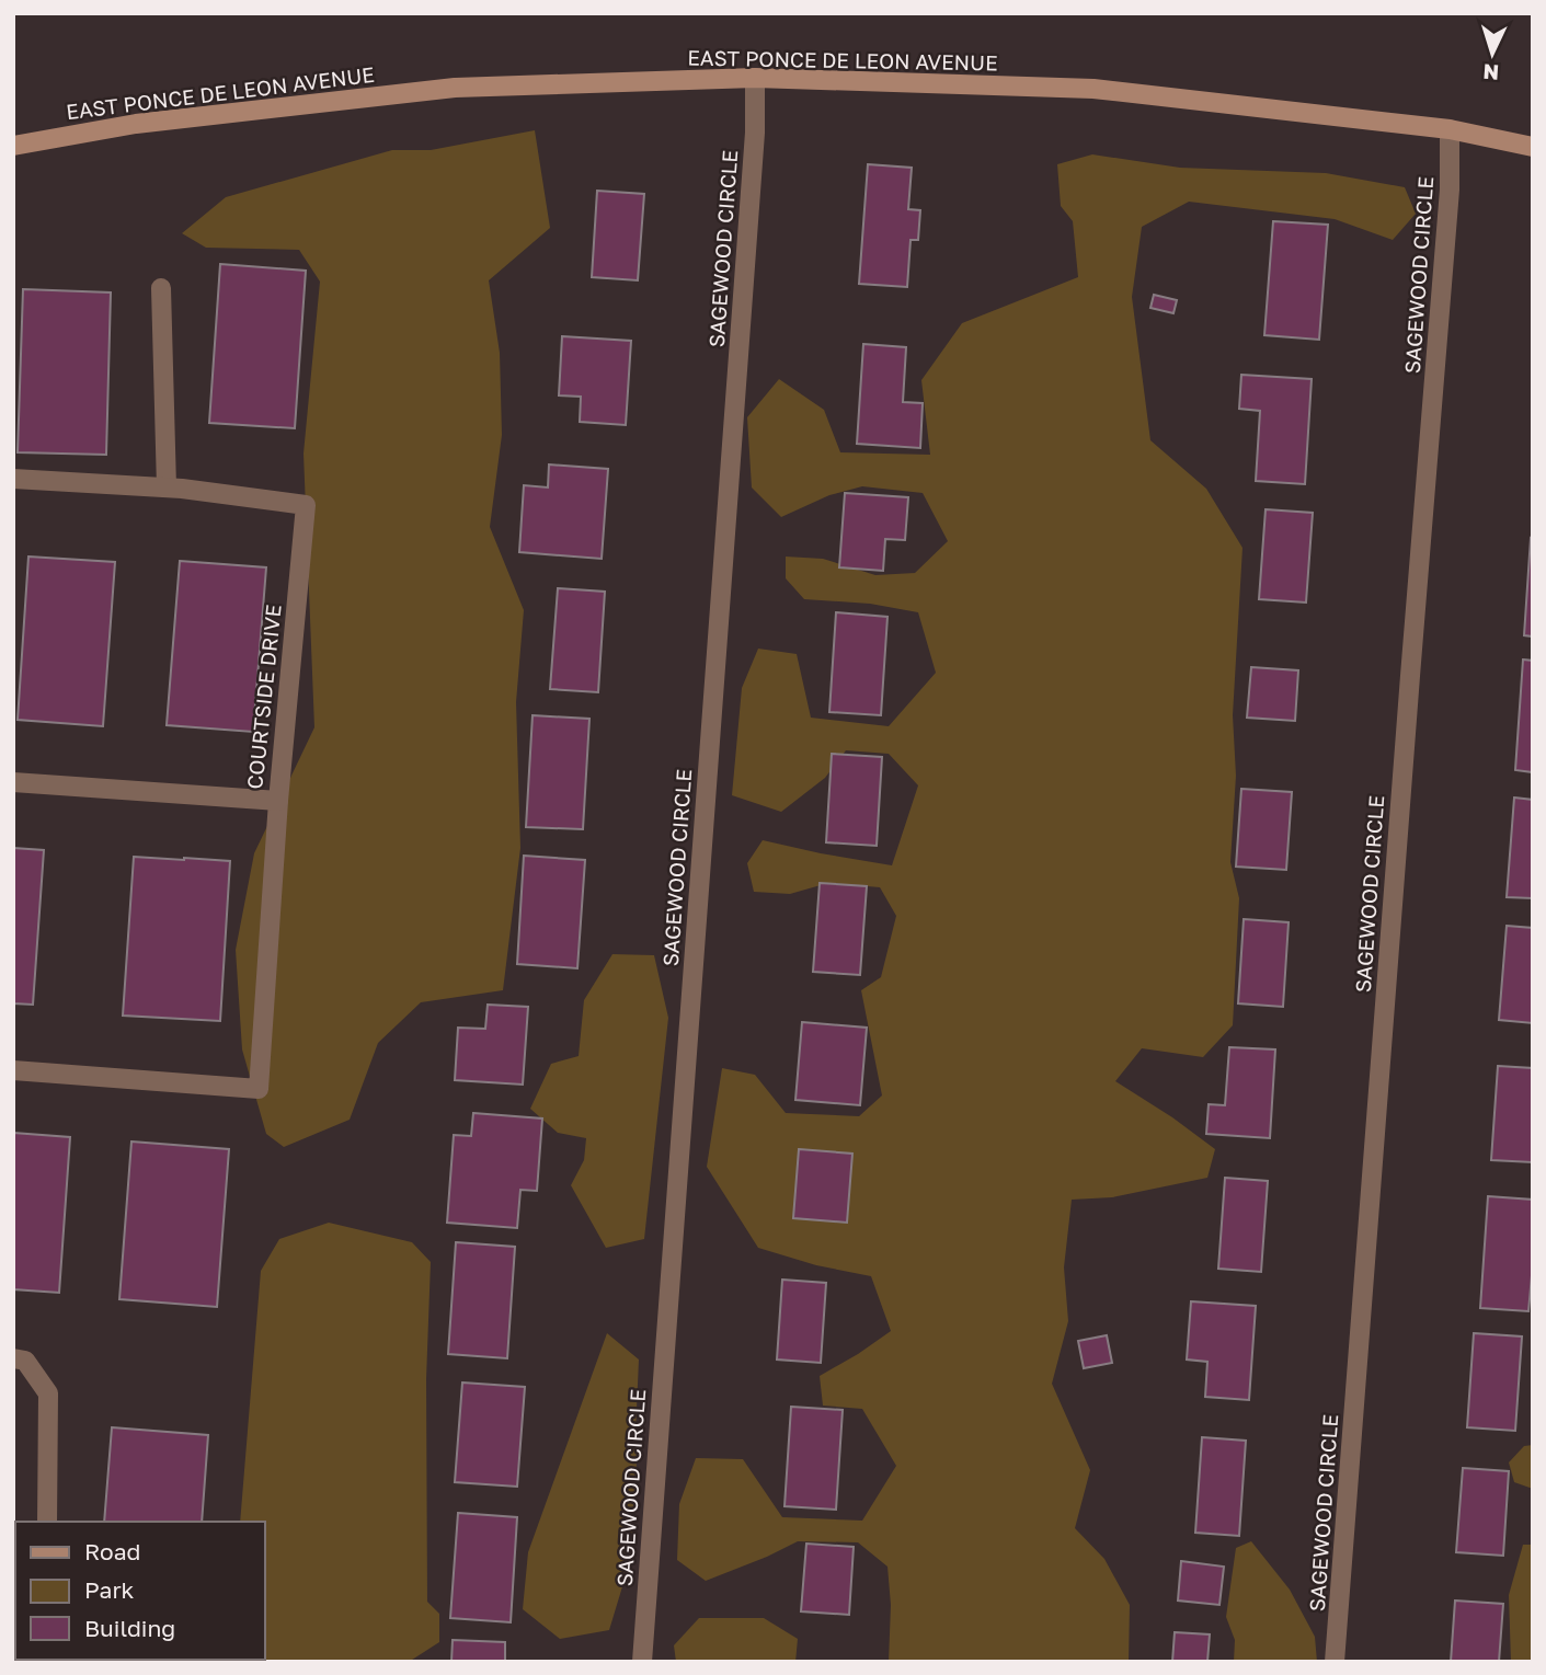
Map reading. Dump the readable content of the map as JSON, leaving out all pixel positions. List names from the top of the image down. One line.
{"streets":{"main road":["EAST PONCE DE LEON AVENUE"],"street":["SAGEWOOD CIRCLE","COURTSIDE DRIVE"]},"crossings":[["EAST PONCE DE LEON AVENUE","SAGEWOOD CIRCLE"]],"legend":["Road","Park","Building"],"north":"bottom"}
